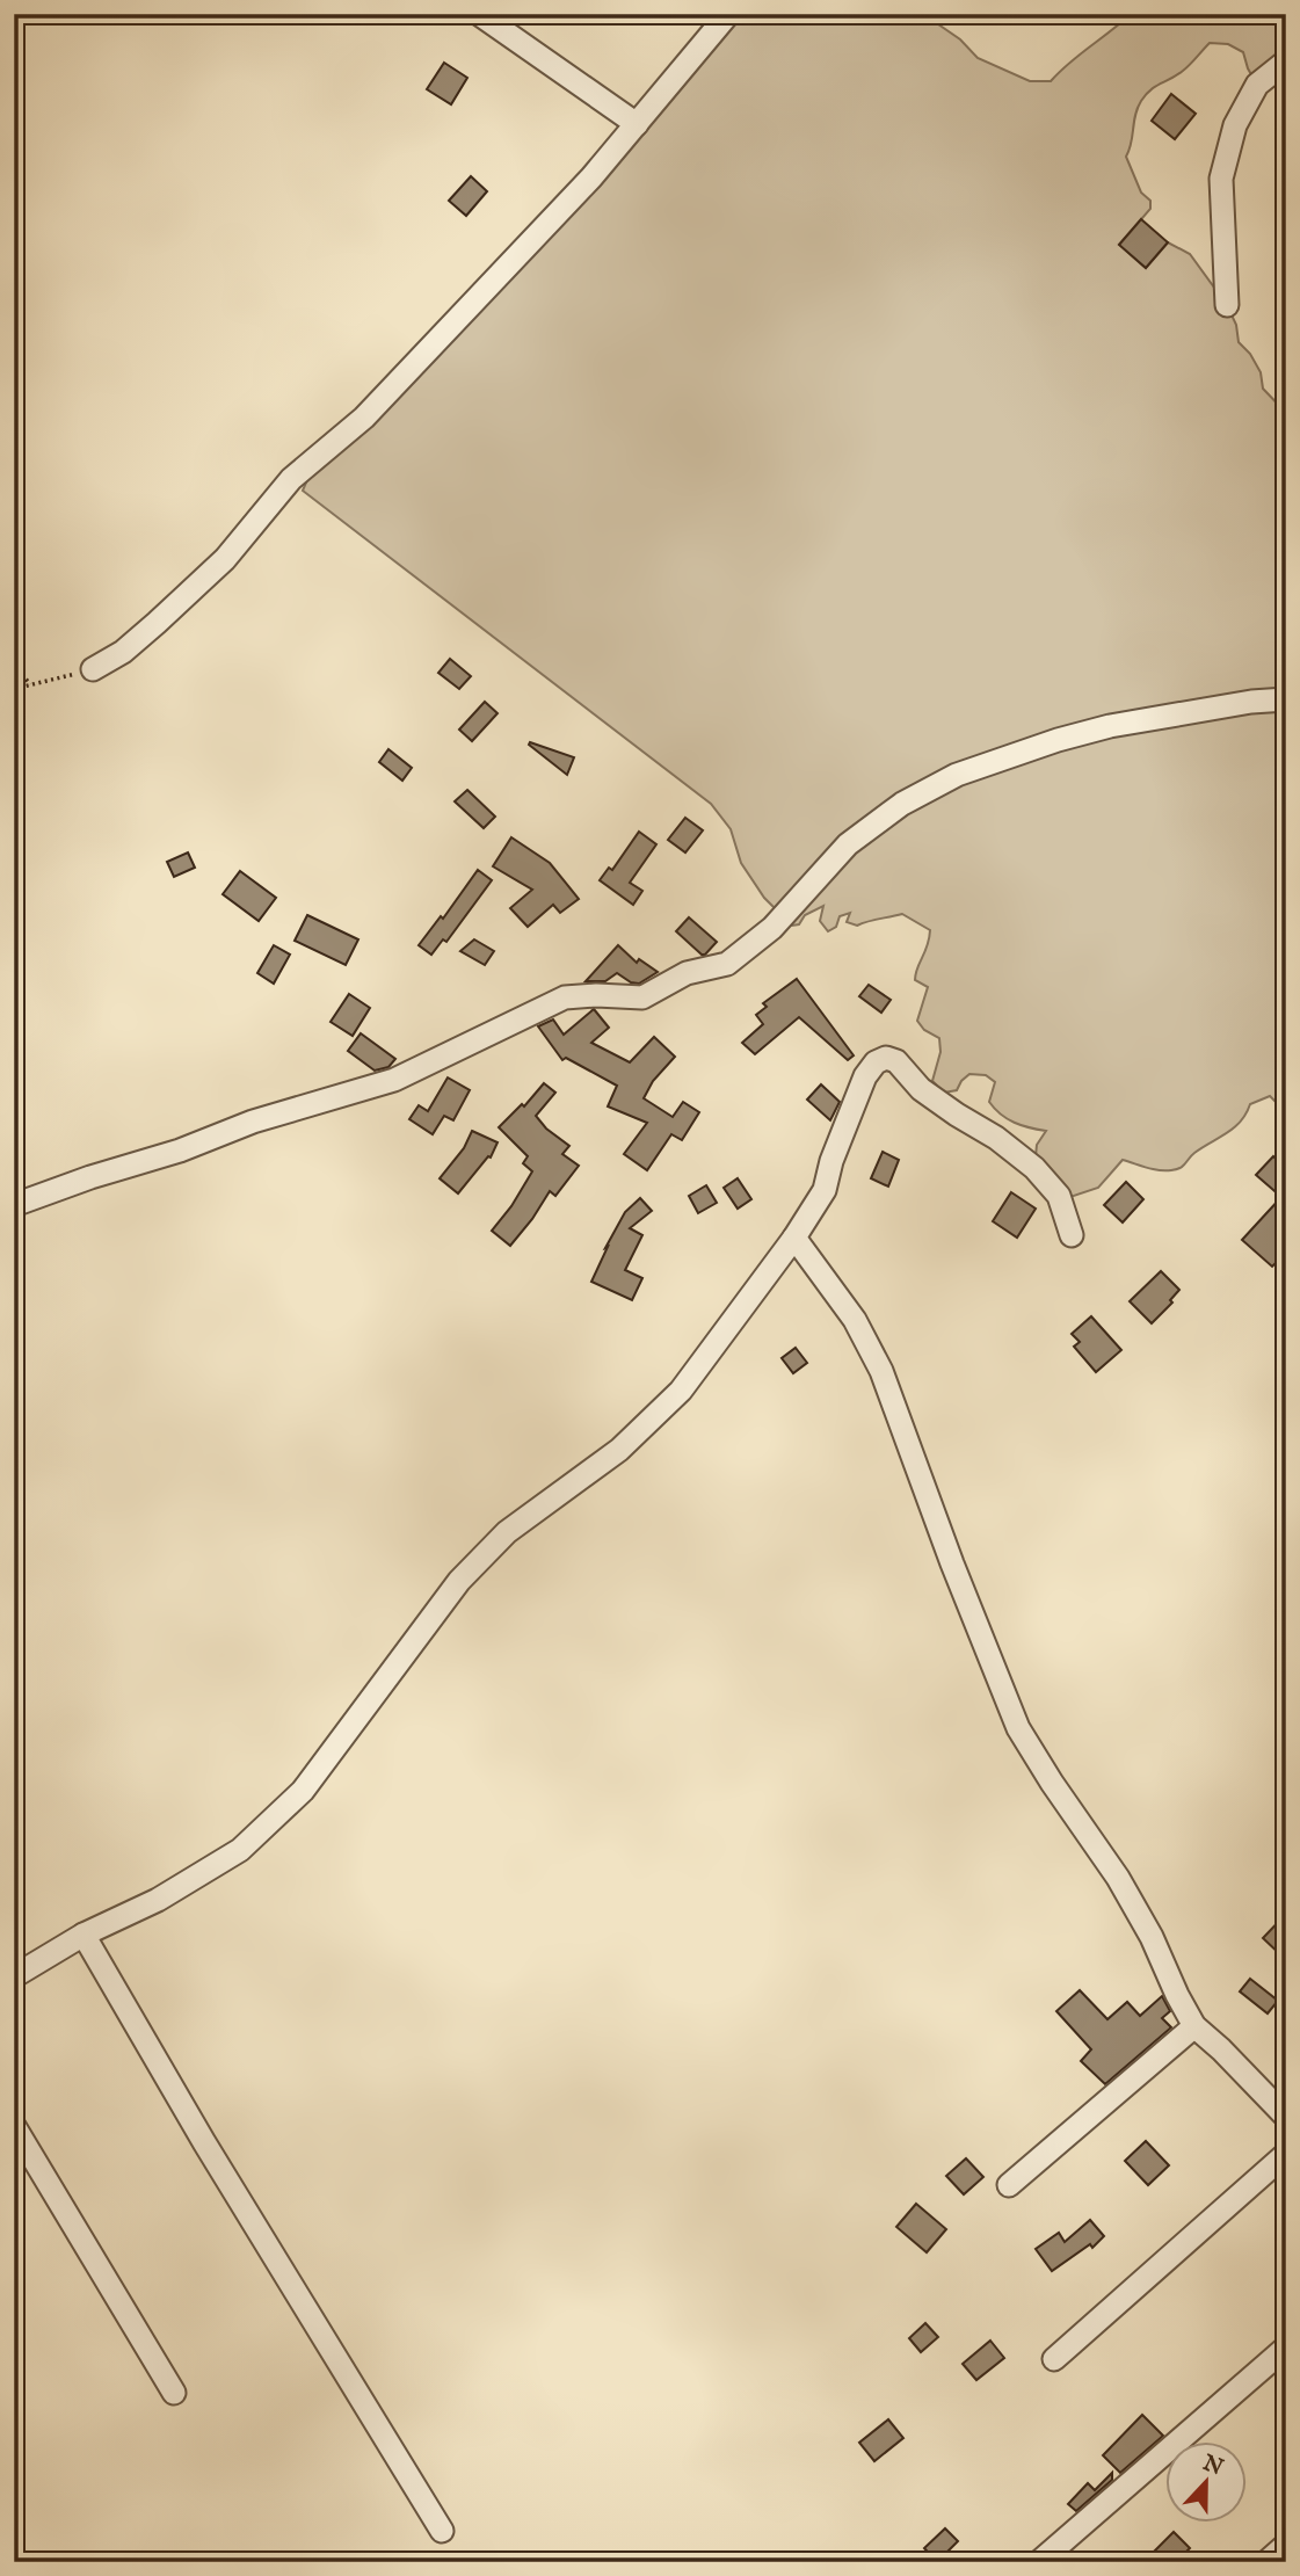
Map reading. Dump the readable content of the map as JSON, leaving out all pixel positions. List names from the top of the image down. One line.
{"north":"top"}
